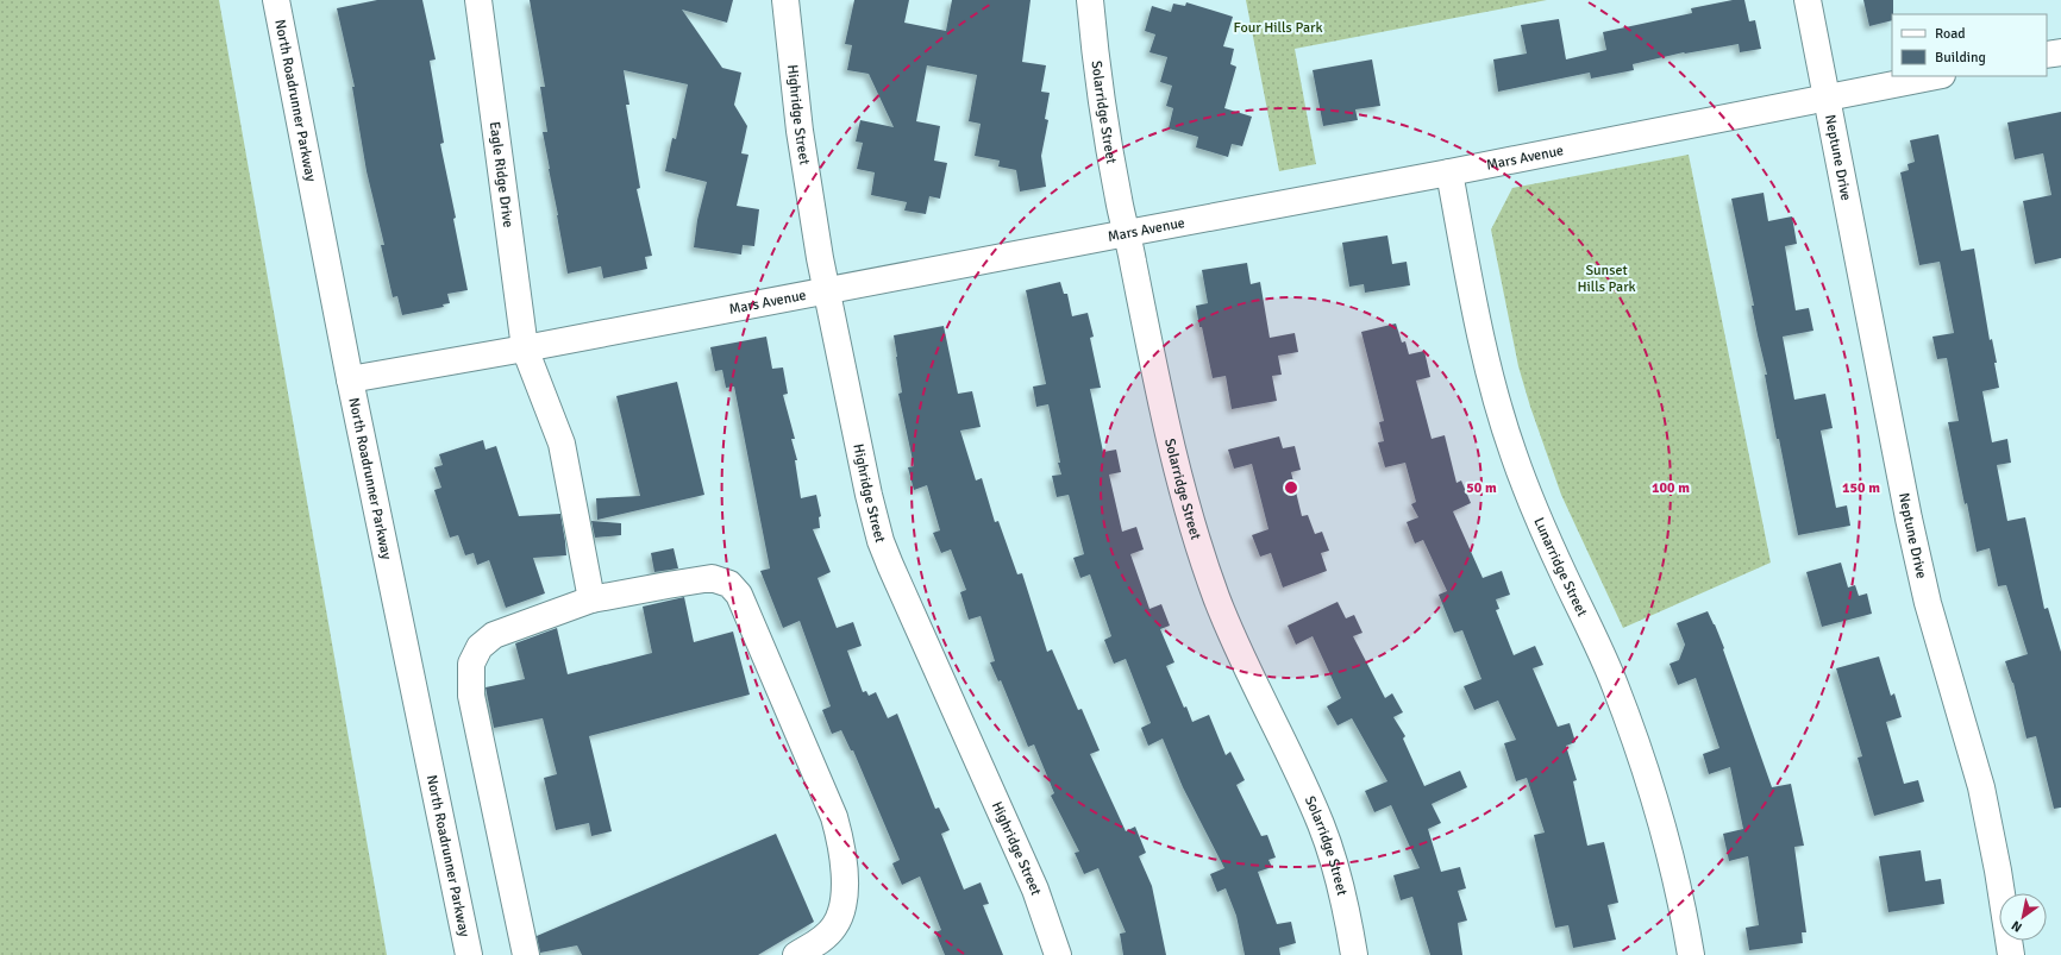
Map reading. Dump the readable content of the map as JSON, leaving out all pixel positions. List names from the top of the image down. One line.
{"streets":{"street":["North Roadrunner Parkway","Solarridge Street","Highridge Street","Mars Avenue","Neptune Drive","Eagle Ridge Drive","Lunarridge Street"]},"crossings":[["North Roadrunner Parkway","Mars Avenue"],["Solarridge Street","Mars Avenue"],["Highridge Street","Mars Avenue"],["Mars Avenue","Neptune Drive"],["Mars Avenue","Eagle Ridge Drive"],["Mars Avenue","Lunarridge Street"]],"parks":["Four Hills Park","Sunset Hills Park"],"legend":["Road","Building"],"north":"bottom left","rings":["50 m","100 m","150 m"]}
